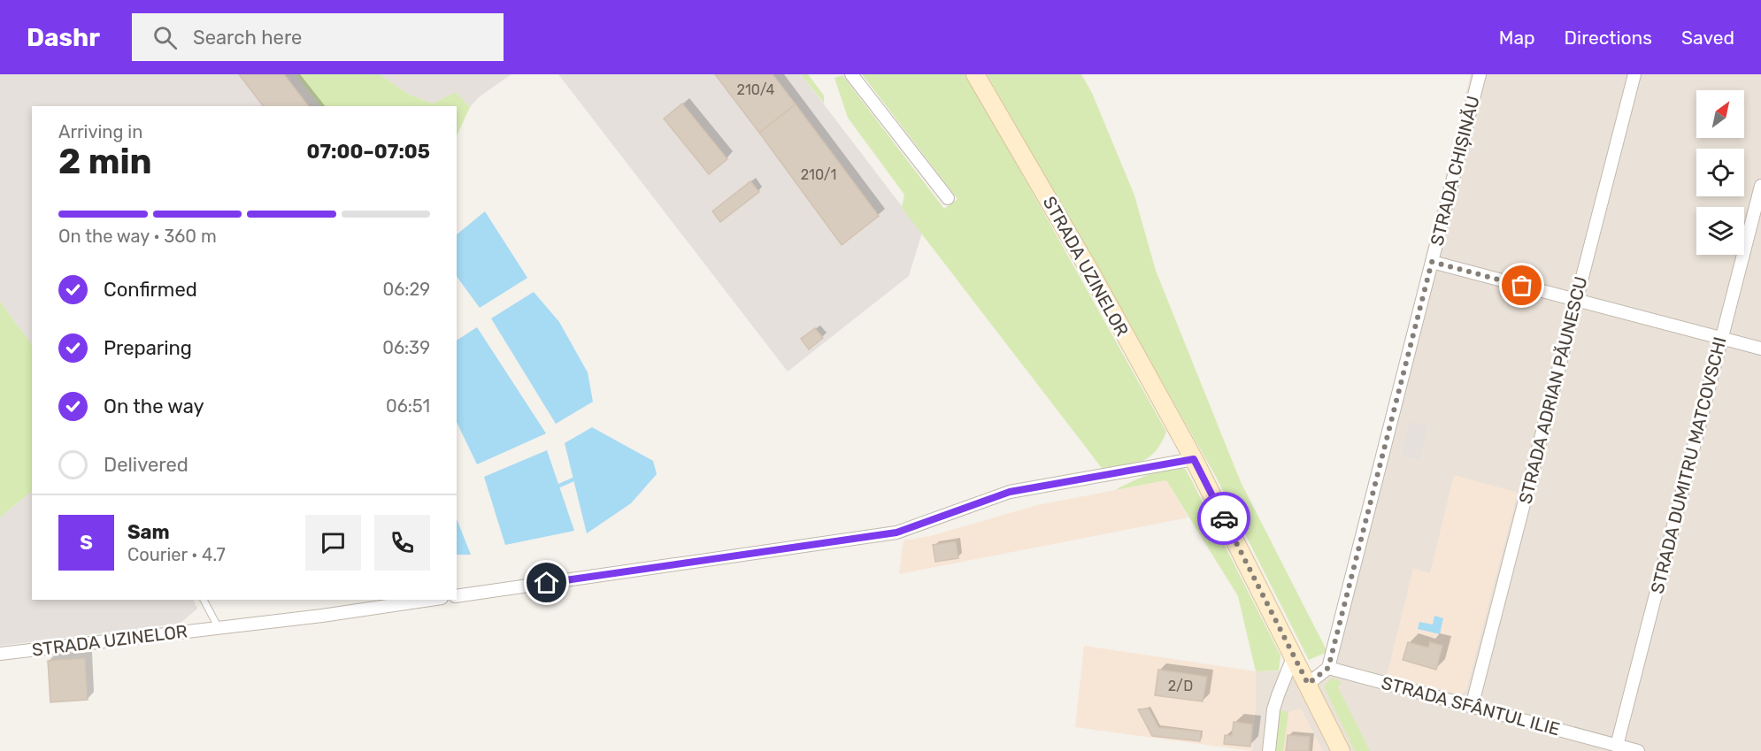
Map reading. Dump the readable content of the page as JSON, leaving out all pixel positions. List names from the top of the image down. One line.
{"streets":{"street":["STRADA CHIȘINĂU","STRADA UZINELOR","STRADA ADRIAN PĂUNESCU","STRADA DUMITRU MATCOVSCHI","STRADA SFÂNTUL ILIE"]},"crossings":[["STRADA CHIȘINĂU","STRADA SFÂNTUL ILIE"],["STRADA ADRIAN PĂUNESCU","STRADA SFÂNTUL ILIE"],["STRADA DUMITRU MATCOVSCHI","STRADA SFÂNTUL ILIE"]],"house_numbers":["210/4","210/1","2/D"],"north":"top right","page":{"header":"Dashr","search":"Search here","nav":["Map","Directions","Saved"],"heading":["2 min","Arriving in","07:00–07:05"],"panel":["Sam","Courier · 4.7"],"bar":"On the way · 360 m","list":[["Confirmed","06:29"],["Preparing","06:39"],["On the way","06:51"],"Delivered"],"round":"S"}}
